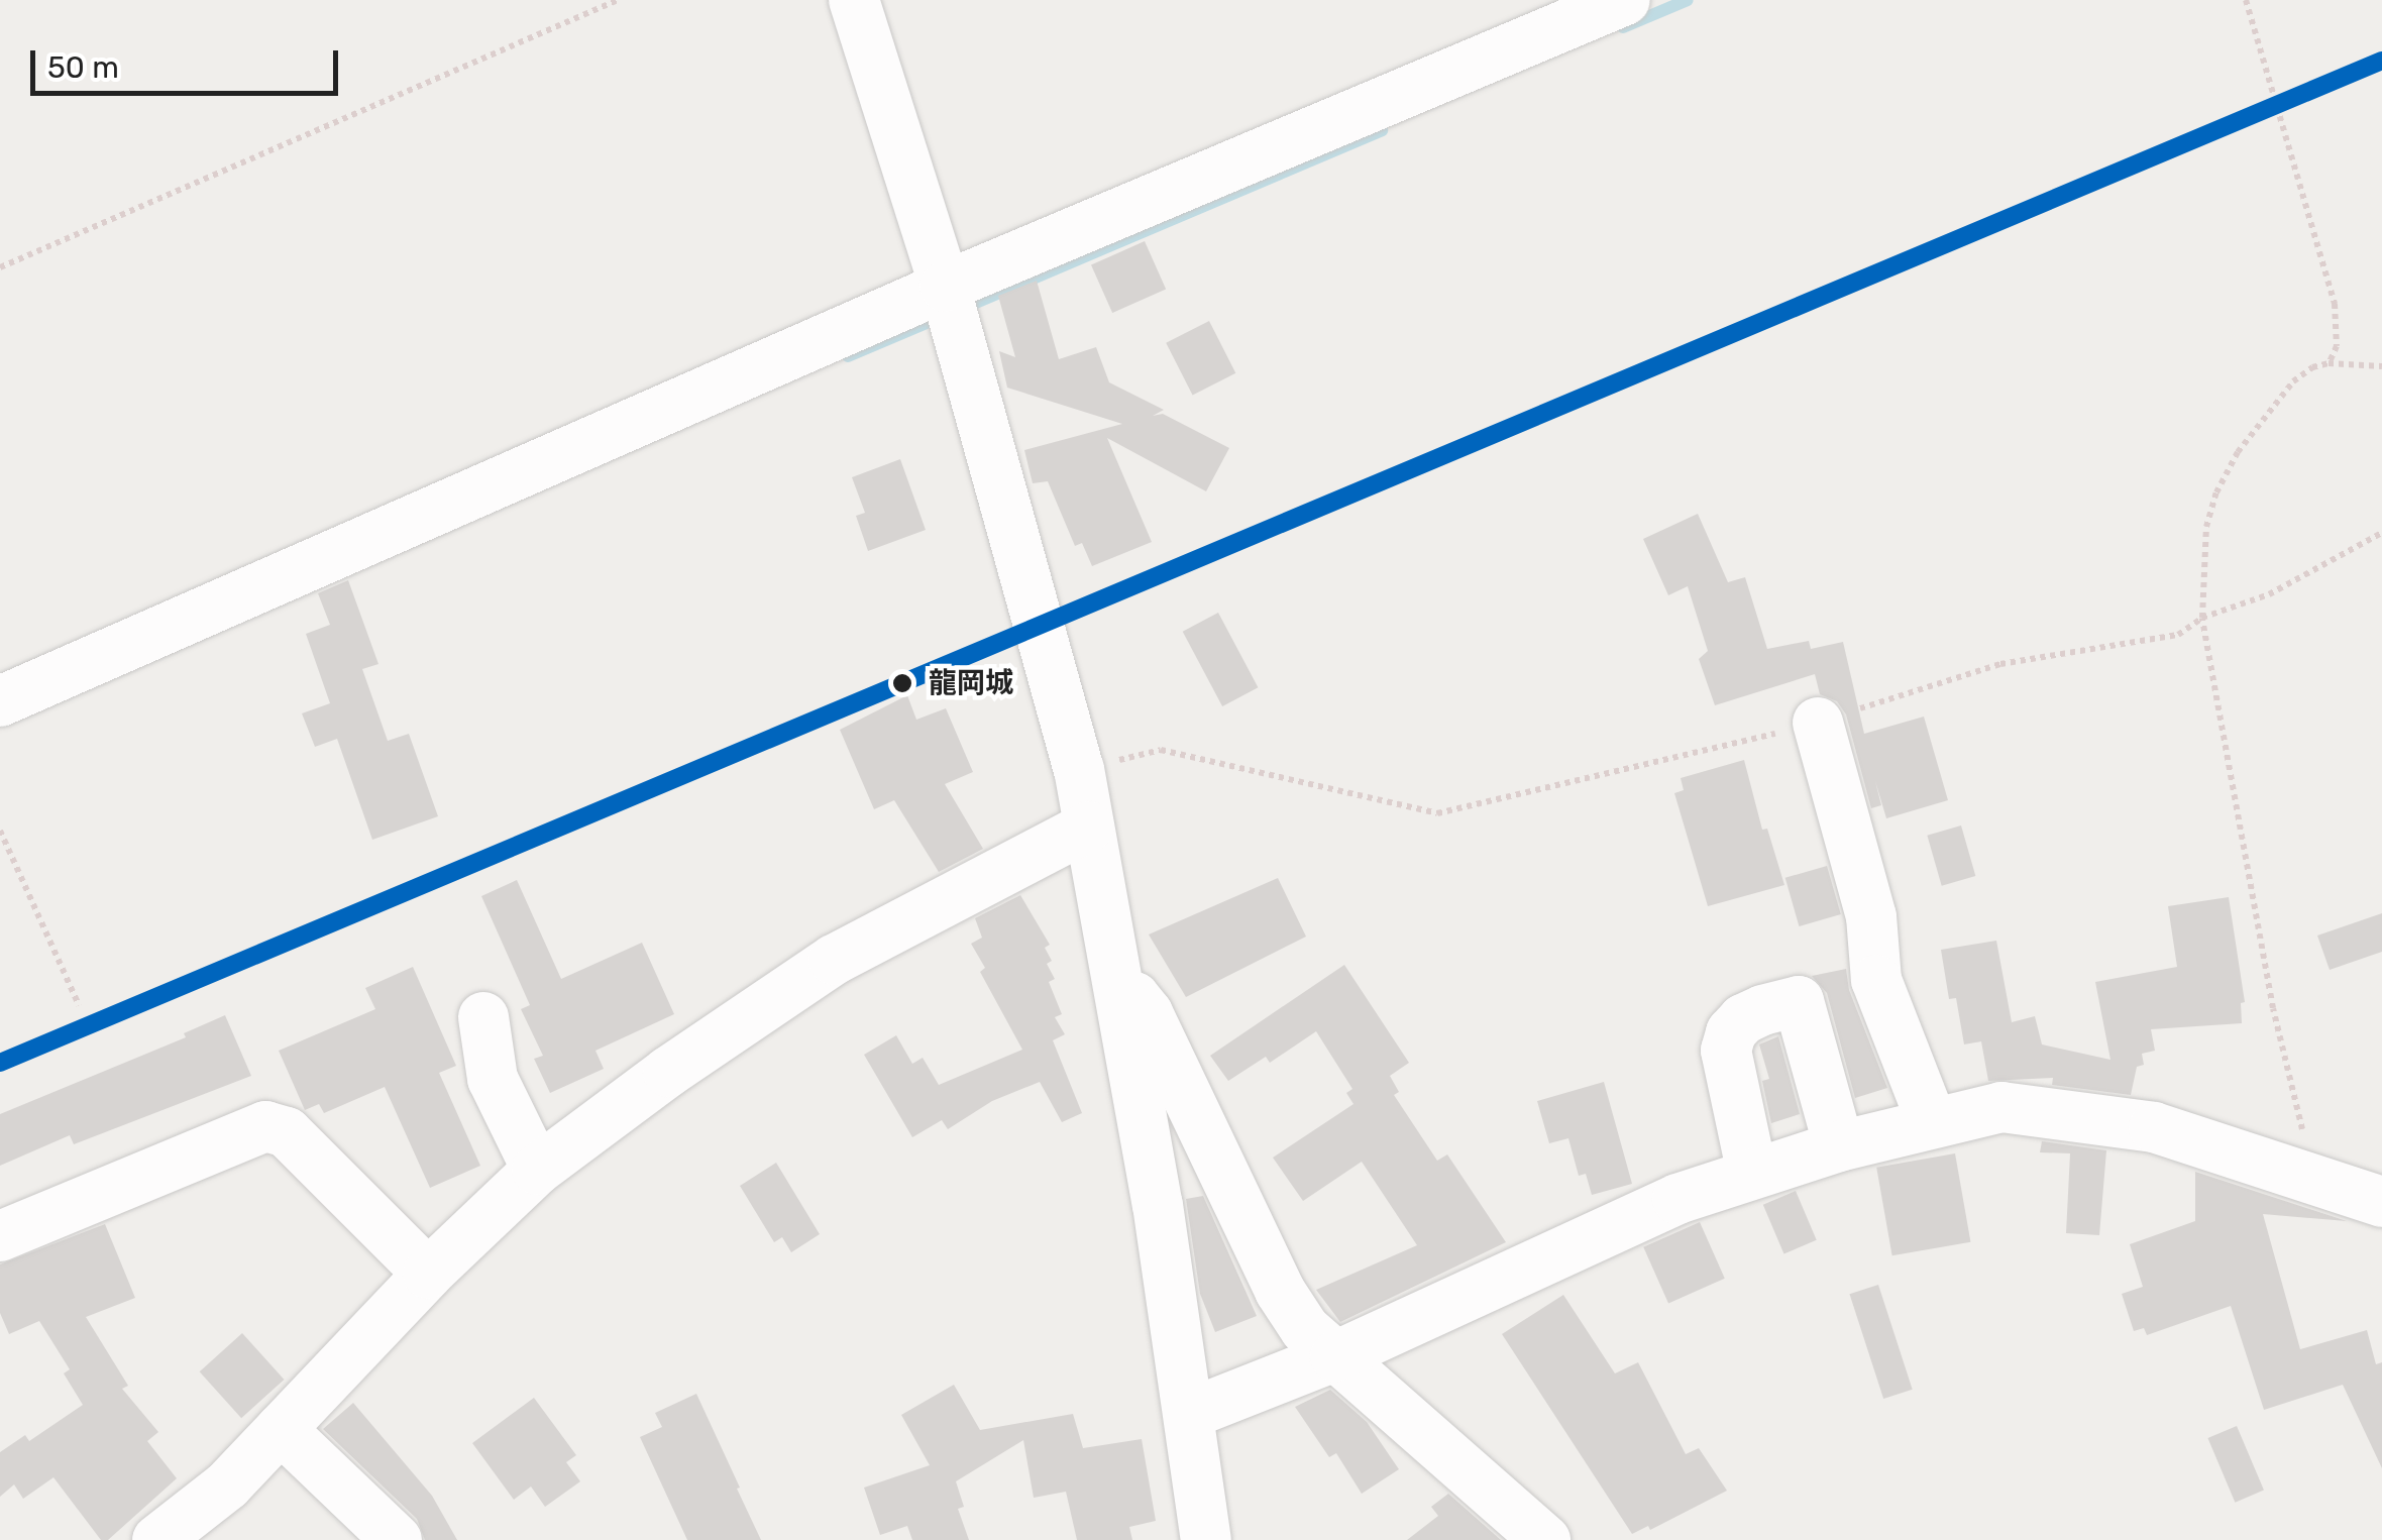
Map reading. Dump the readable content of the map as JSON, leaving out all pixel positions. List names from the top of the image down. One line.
{"places":["龍岡城"],"scale_bar":"50 m"}
